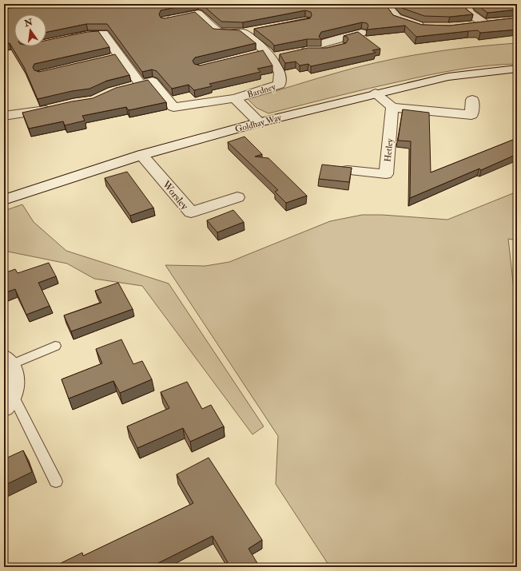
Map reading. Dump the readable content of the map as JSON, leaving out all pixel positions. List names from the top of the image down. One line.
{"streets":{"street":["Bardney","Goldhay Way","Hetley","Worsley"]},"crossings":[["Bardney","Goldhay Way"],["Goldhay Way","Worsley"]],"north":"top"}
